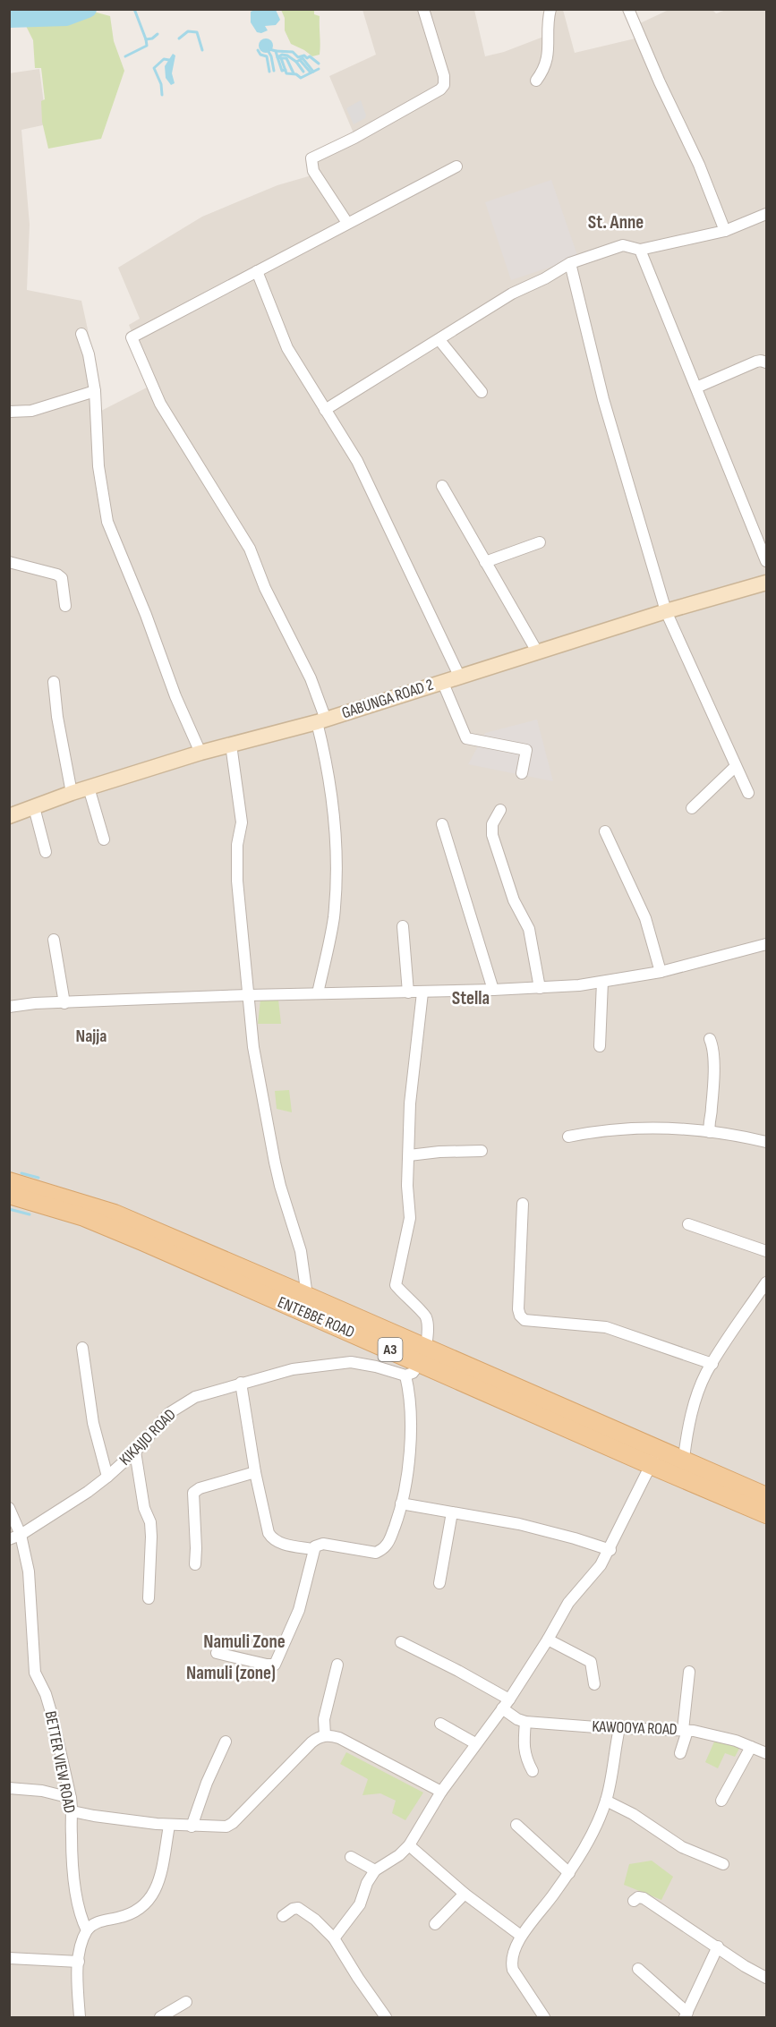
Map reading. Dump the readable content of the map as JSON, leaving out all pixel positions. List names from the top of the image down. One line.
{"streets":{"main road":["ENTEBBE ROAD","A3"],"street":["GABUNGA ROAD 2","KIKAJJO ROAD","KAWOOYA ROAD","BETTER VIEW ROAD"]},"crossings":[["KIKAJJO ROAD","BETTER VIEW ROAD"]],"districts":["St. Anne","Stella","Najja","Namuli Zone","Namuli (zone)"]}
